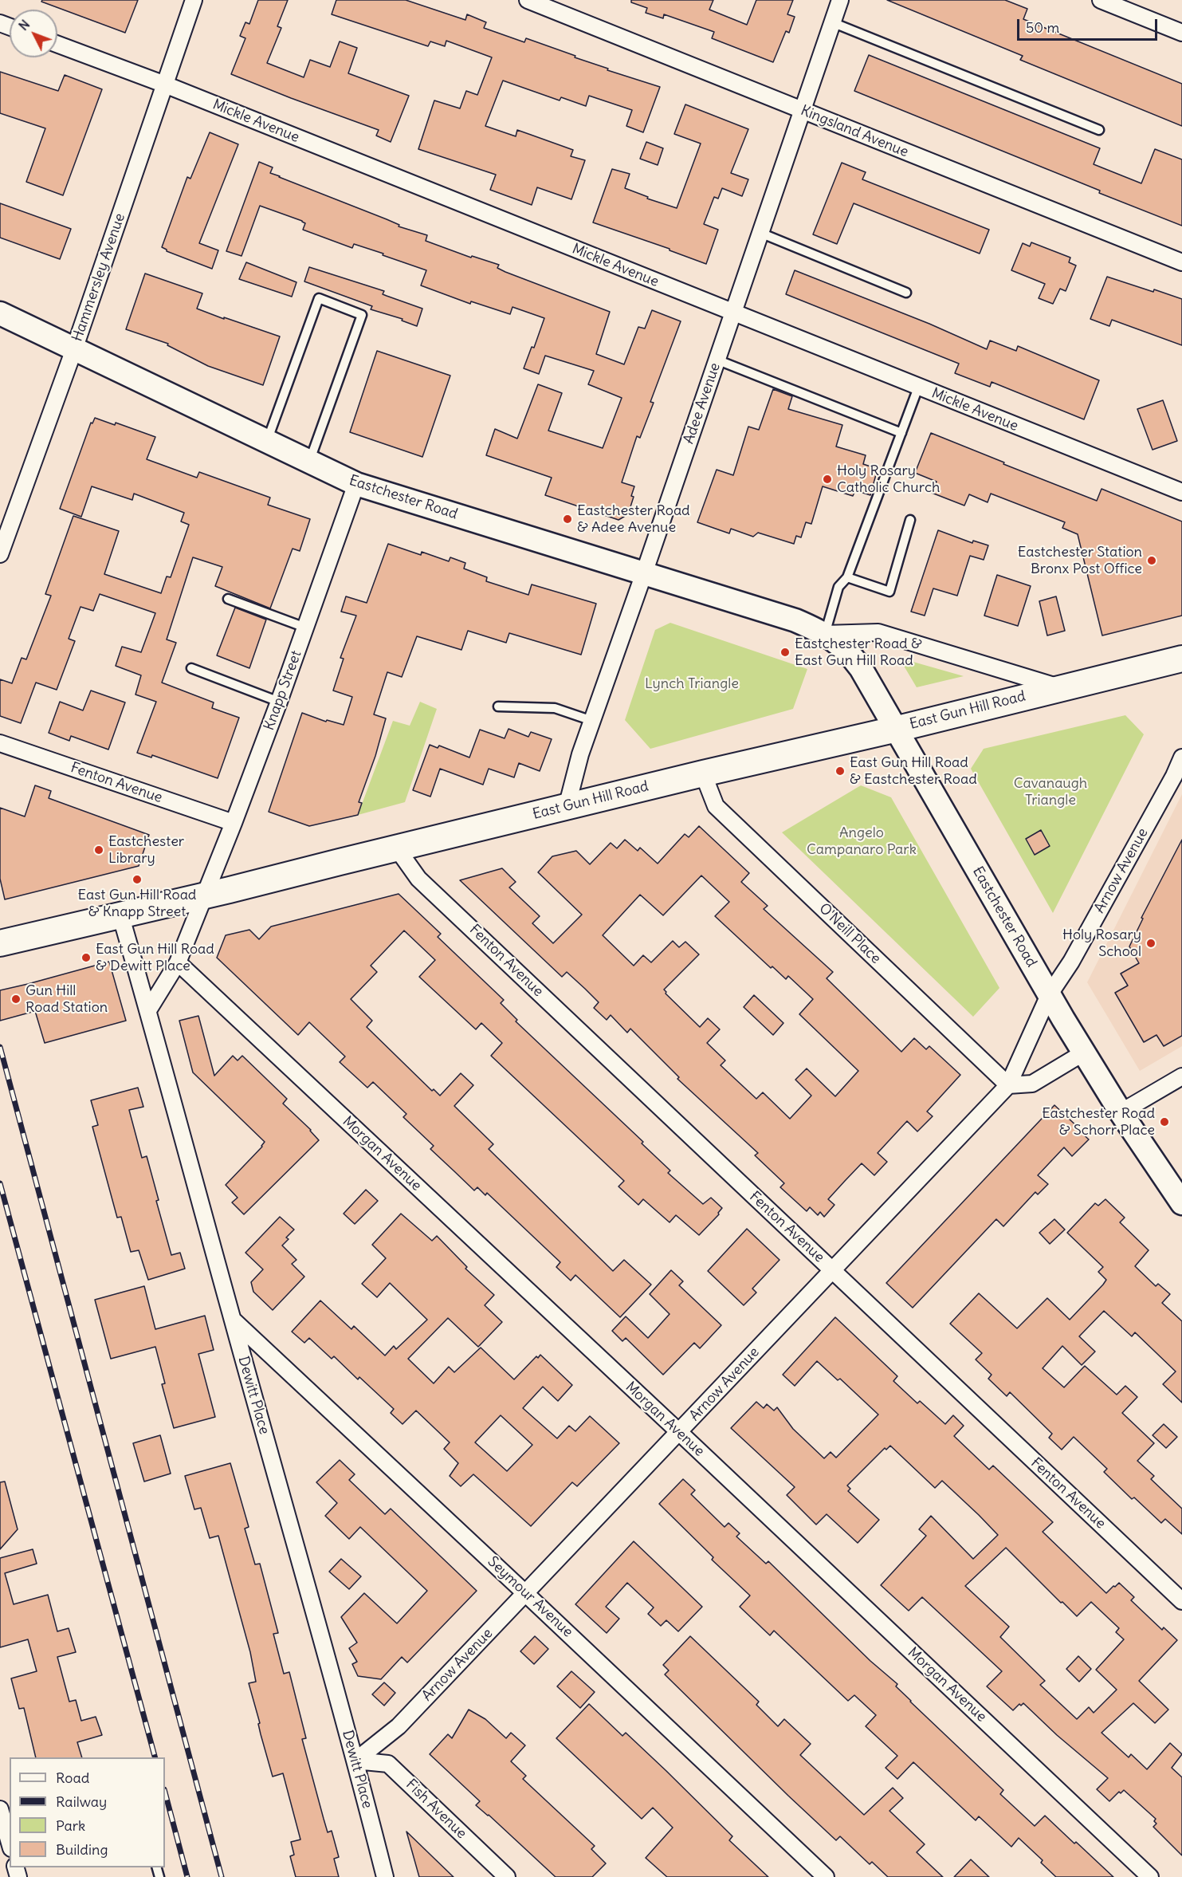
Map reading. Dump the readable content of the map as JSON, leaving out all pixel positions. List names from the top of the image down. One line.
{"streets":{"main road":["Eastchester Road","East Gun Hill Road"],"street":["Mickle Avenue","Kingsland Avenue","Hammersley Avenue","Adee Avenue","Knapp Street","Fenton Avenue","Arnow Avenue","O'Neill Place","Morgan Avenue","Dewitt Place","Seymour Avenue","Fish Avenue"]},"crossings":[["Mickle Avenue","Hammersley Avenue"],["Mickle Avenue","Adee Avenue"],["Kingsland Avenue","Adee Avenue"],["Hammersley Avenue","Eastchester Road"],["Adee Avenue","Eastchester Road"],["Adee Avenue","East Gun Hill Road"],["Eastchester Road","Knapp Street"],["Eastchester Road","East Gun Hill Road"],["Eastchester Road","Arnow Avenue"],["Knapp Street","East Gun Hill Road"],["Knapp Street","Fenton Avenue"],["East Gun Hill Road","Fenton Avenue"],["East Gun Hill Road","O'Neill Place"],["East Gun Hill Road","Dewitt Place"],["Fenton Avenue","Arnow Avenue"],["Arnow Avenue","O'Neill Place"],["Arnow Avenue","Morgan Avenue"],["Arnow Avenue","Dewitt Place"],["Arnow Avenue","Seymour Avenue"],["Arnow Avenue","Fish Avenue"],["Dewitt Place","Seymour Avenue"],["Dewitt Place","Fish Avenue"]],"parks":["Lynch Triangle","Cavanaugh Triangle","Angelo Campanaro Park"],"places":["Holy Rosary Catholic Church","Eastchester Road & Adee Avenue","Eastchester Station Bronx Post Office","Eastchester Road & East Gun Hill Road","East Gun Hill Road & Eastchester Road","Eastchester Library","East Gun Hill Road & Knapp Street","Holy Rosary School","East Gun Hill Road & Dewitt Place","Gun Hill Road Station","Eastchester Road & Schorr Place"],"legend":["Road","Railway","Park","Building"],"scale_bar":"50 m","north":"top left"}
